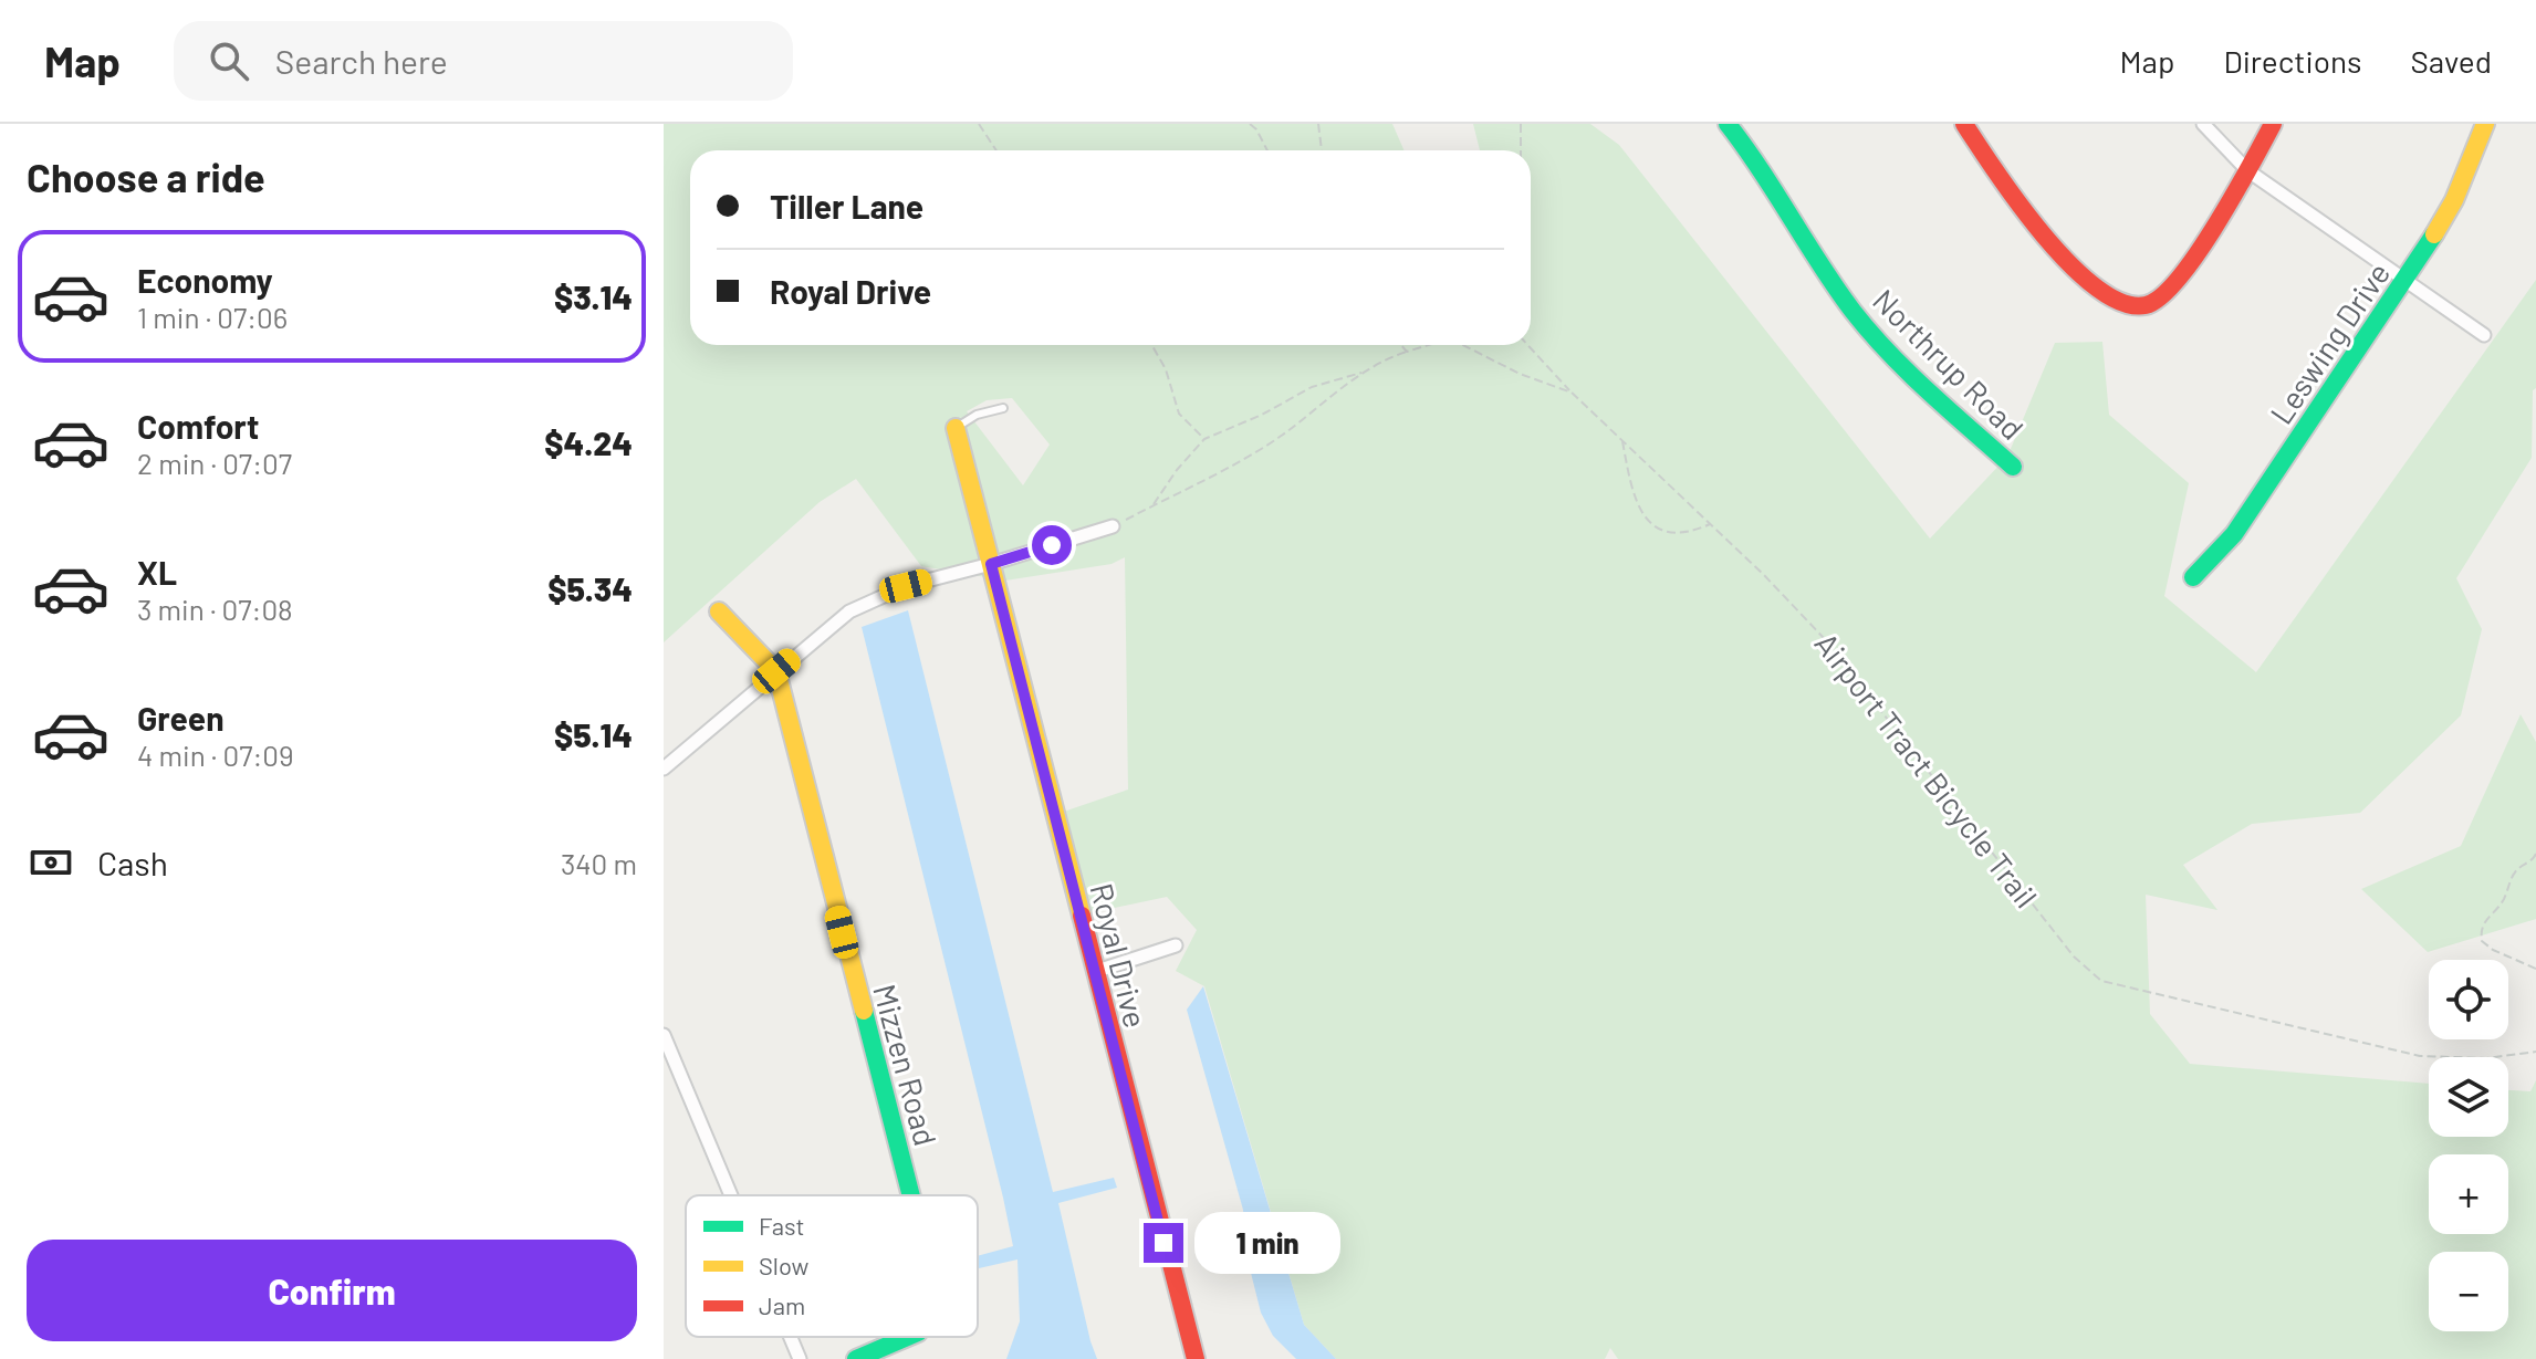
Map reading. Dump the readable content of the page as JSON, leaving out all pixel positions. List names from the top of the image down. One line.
{"streets":{"street":["Leswing Drive","Northrup Road","Royal Drive","Mizzen Road"],"path":["Airport Tract Bicycle Trail"]},"legend":["Fast","Slow","Jam"],"page":{"header":"Map","search":"Search here","nav":["Map","Directions","Saved"],"heading":"Choose a ride","banner":["Tiller Lane","Royal Drive"],"list":[{"name":"Economy","note":"1 min · 07:06","value":"$3.14"},{"name":"Comfort","note":"2 min · 07:07","value":"$4.24"},{"name":"XL","note":"3 min · 07:08","value":"$5.34"},{"name":"Green","note":"4 min · 07:09","value":"$5.14"}],"pay":["Cash","340 m"],"map_buttons":["+","−"],"bubble":"1 min","buttons":"Confirm"}}
